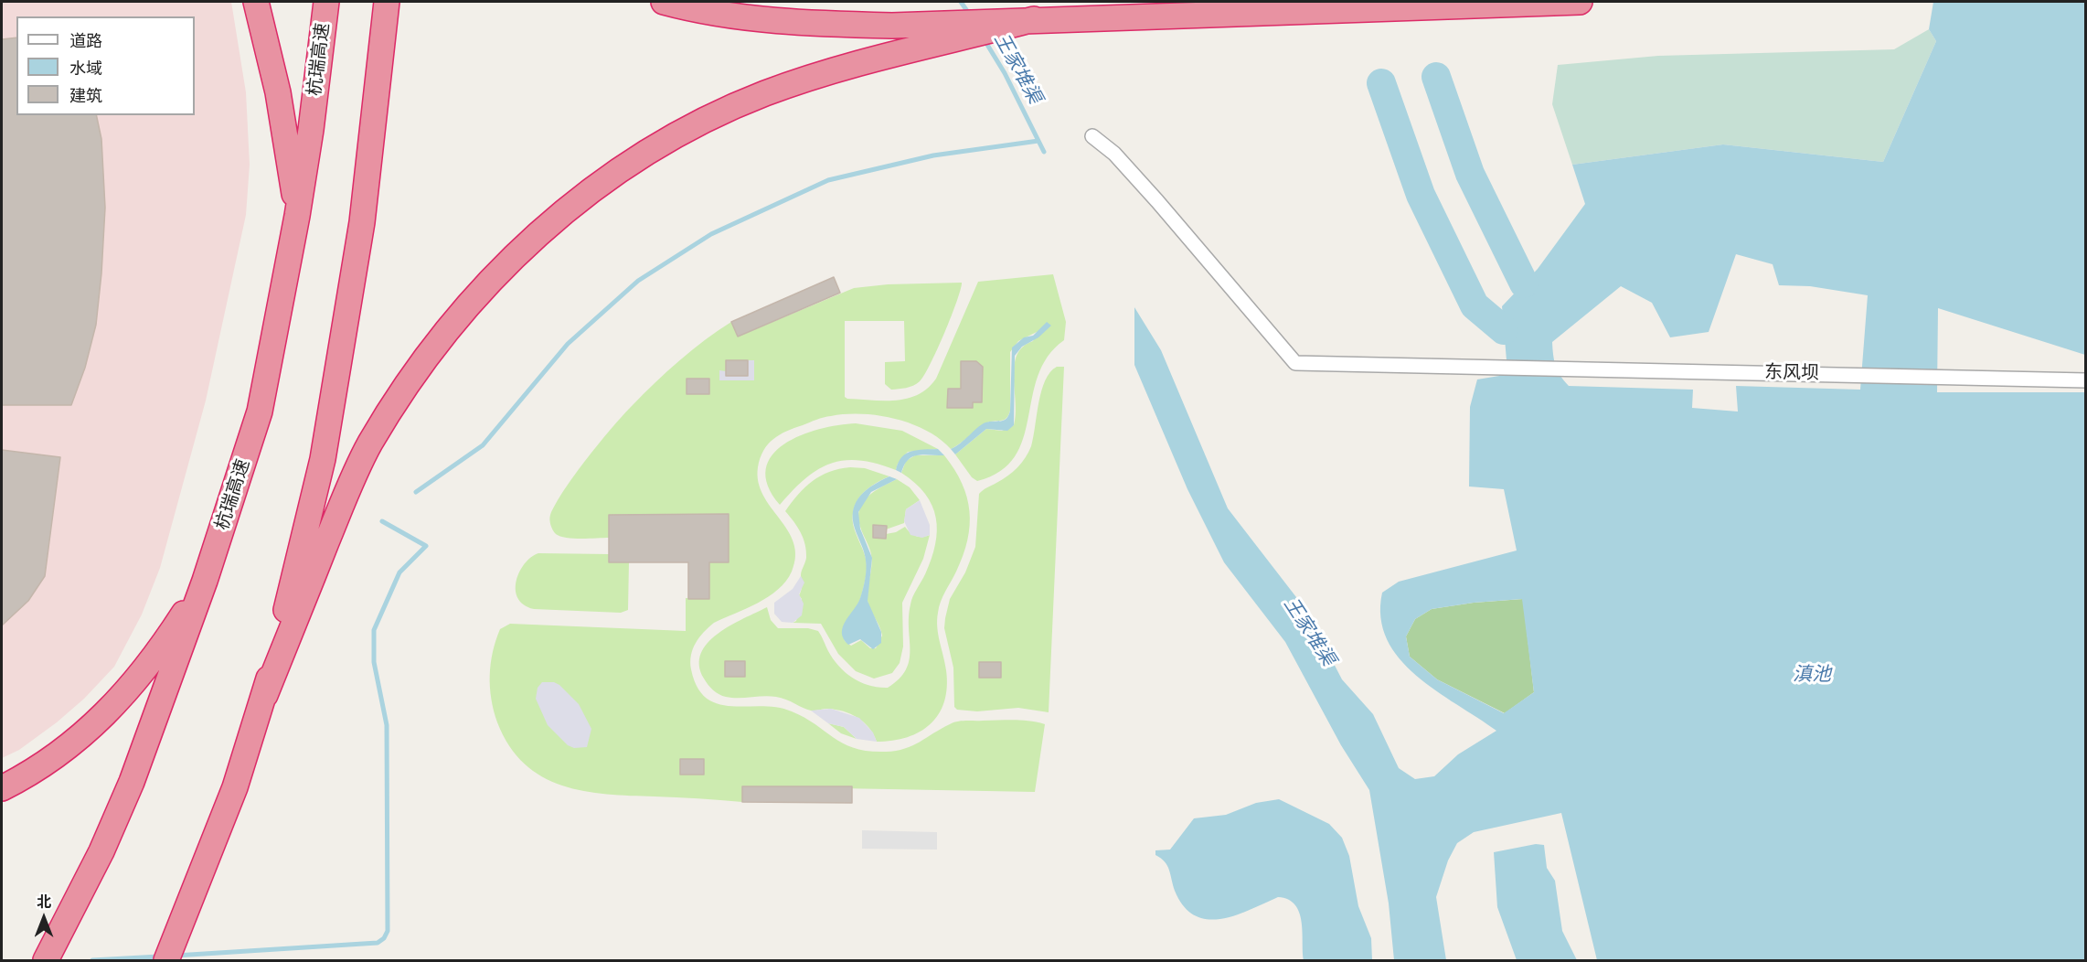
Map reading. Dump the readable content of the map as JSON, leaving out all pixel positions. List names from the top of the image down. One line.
{"streets":{"highway":["杭瑞高速"],"street":["东风坝"]},"water":["王家堆渠","滇池"],"legend":["道路","水域","建筑"],"north":"top"}
